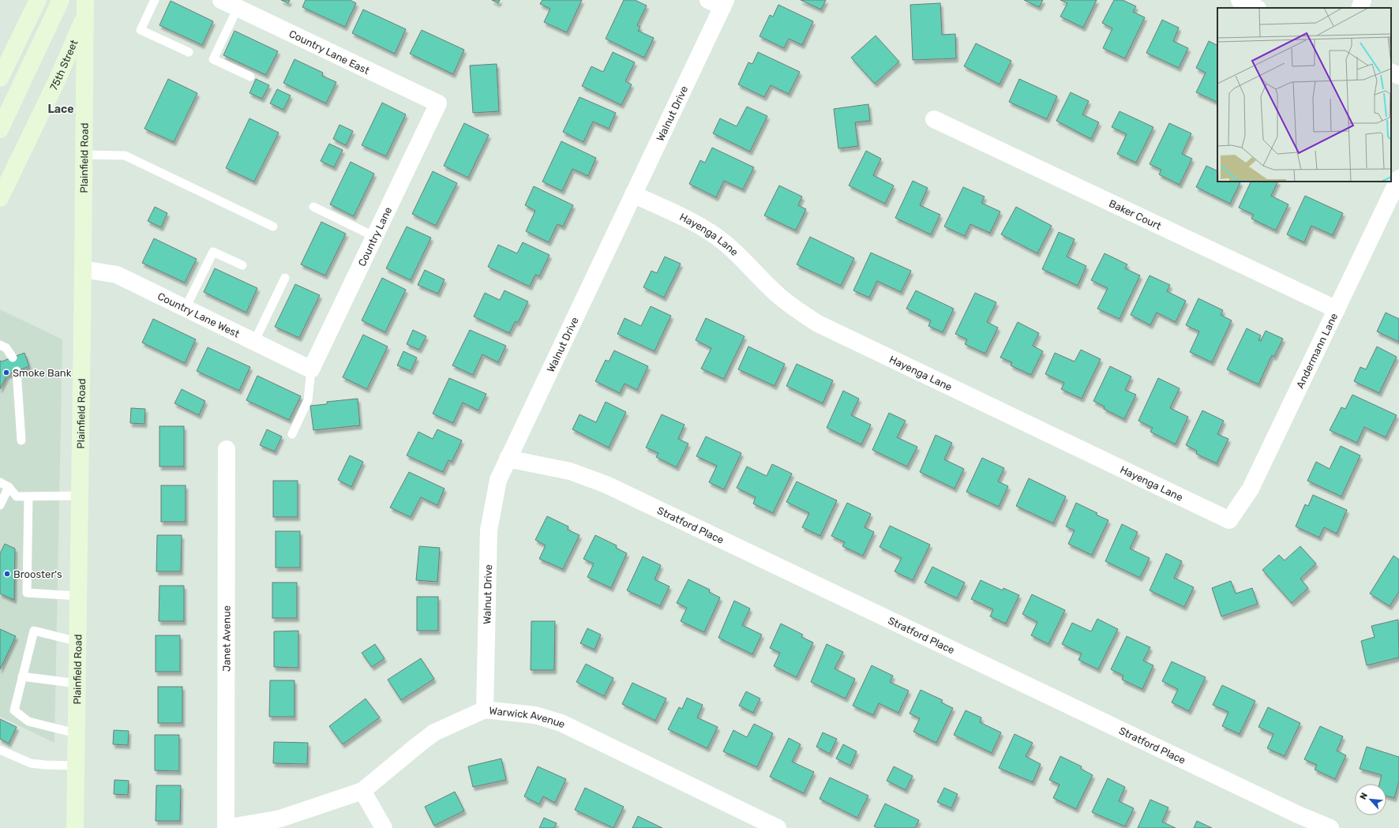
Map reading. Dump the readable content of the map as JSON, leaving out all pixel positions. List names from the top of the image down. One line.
{"streets":{"main road":["75th Street","Plainfield Road"],"street":["Country Lane East","Walnut Drive","Baker Court","Hayenga Lane","Country Lane","Country Lane West","Andermann Lane","Stratford Place","Janet Avenue","Warwick Avenue"]},"crossings":[["Country Lane East","Country Lane"],["75th Street","Plainfield Road"],["Walnut Drive","Hayenga Lane"],["Walnut Drive","Stratford Place"],["Walnut Drive","Warwick Avenue"],["Plainfield Road","Country Lane West"],["Baker Court","Andermann Lane"],["Hayenga Lane","Andermann Lane"],["Country Lane","Country Lane West"],["Janet Avenue","Warwick Avenue"]],"districts":["Lace"],"places":["Smoke Bank","Brooster's"],"north":"top left"}
